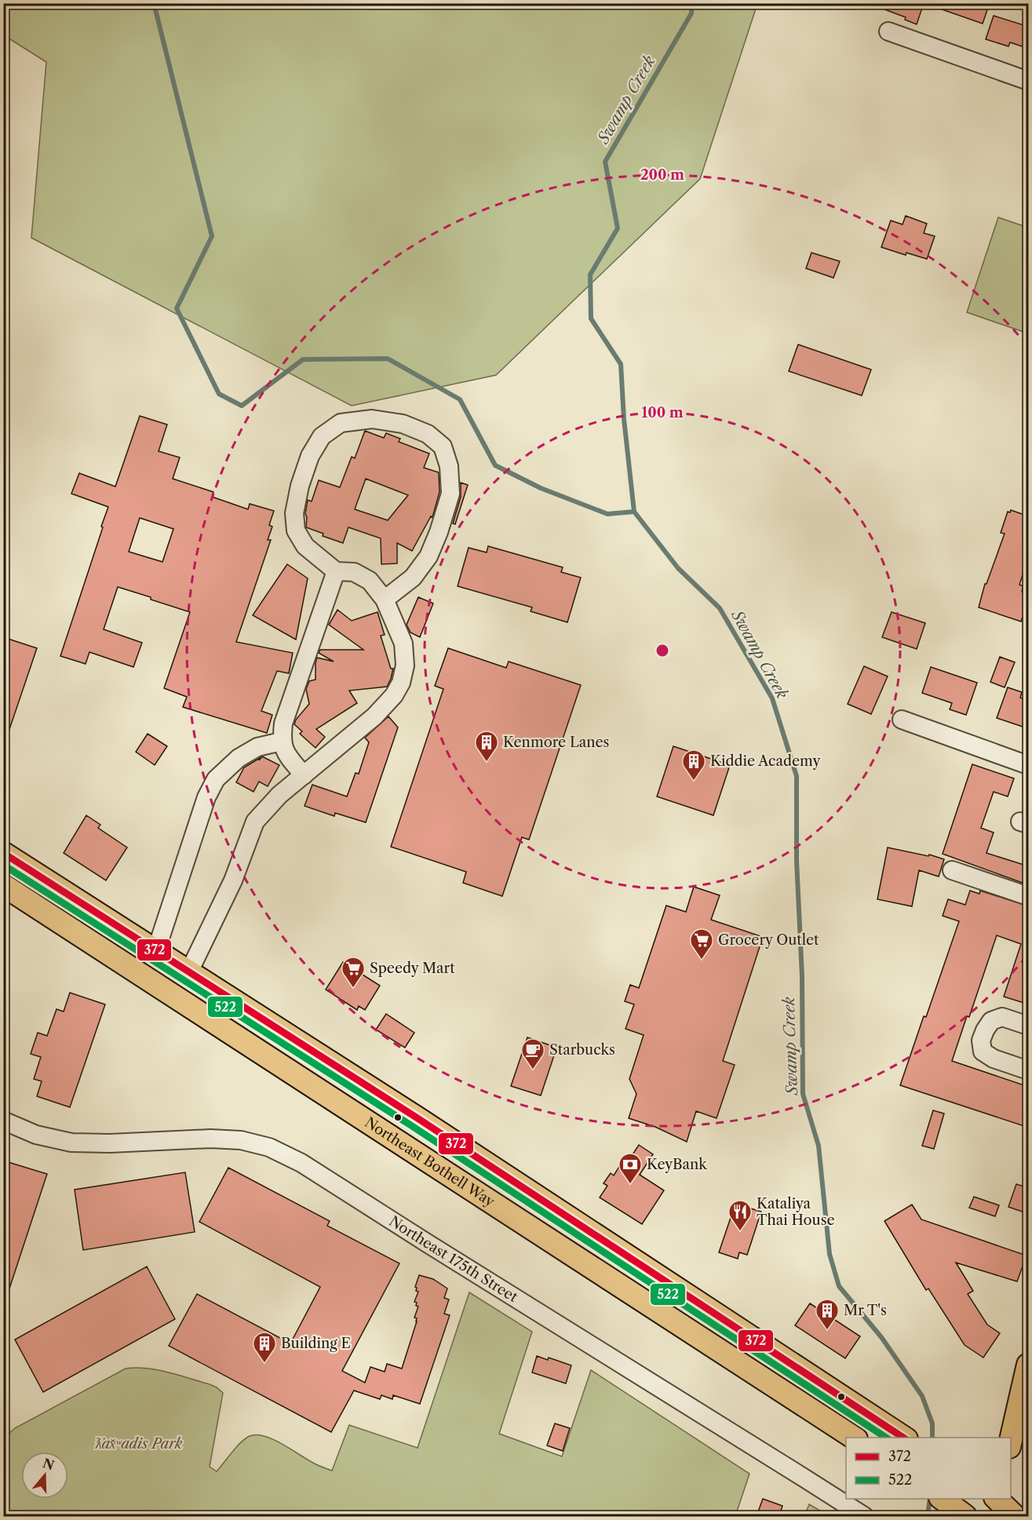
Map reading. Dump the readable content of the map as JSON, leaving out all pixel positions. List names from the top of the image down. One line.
{"streets":{"main road":["Northeast Bothell Way"],"street":["Northeast 175th Street"]},"water":["Swamp Creek"],"parks":["ƛ̕ax̌ʷadis Park"],"places":{"building":["Kenmore Lanes","Kiddie Academy","Mr T's","Building E"],"supermarket":["Grocery Outlet","Speedy Mart"],"cafe":["Starbucks"],"bank":["KeyBank"],"restaurant":["Kataliya Thai House"]},"lines":["transit line 372","transit line 522"],"legend":["372","522"],"north":"top","rings":["200 m","100 m"]}
